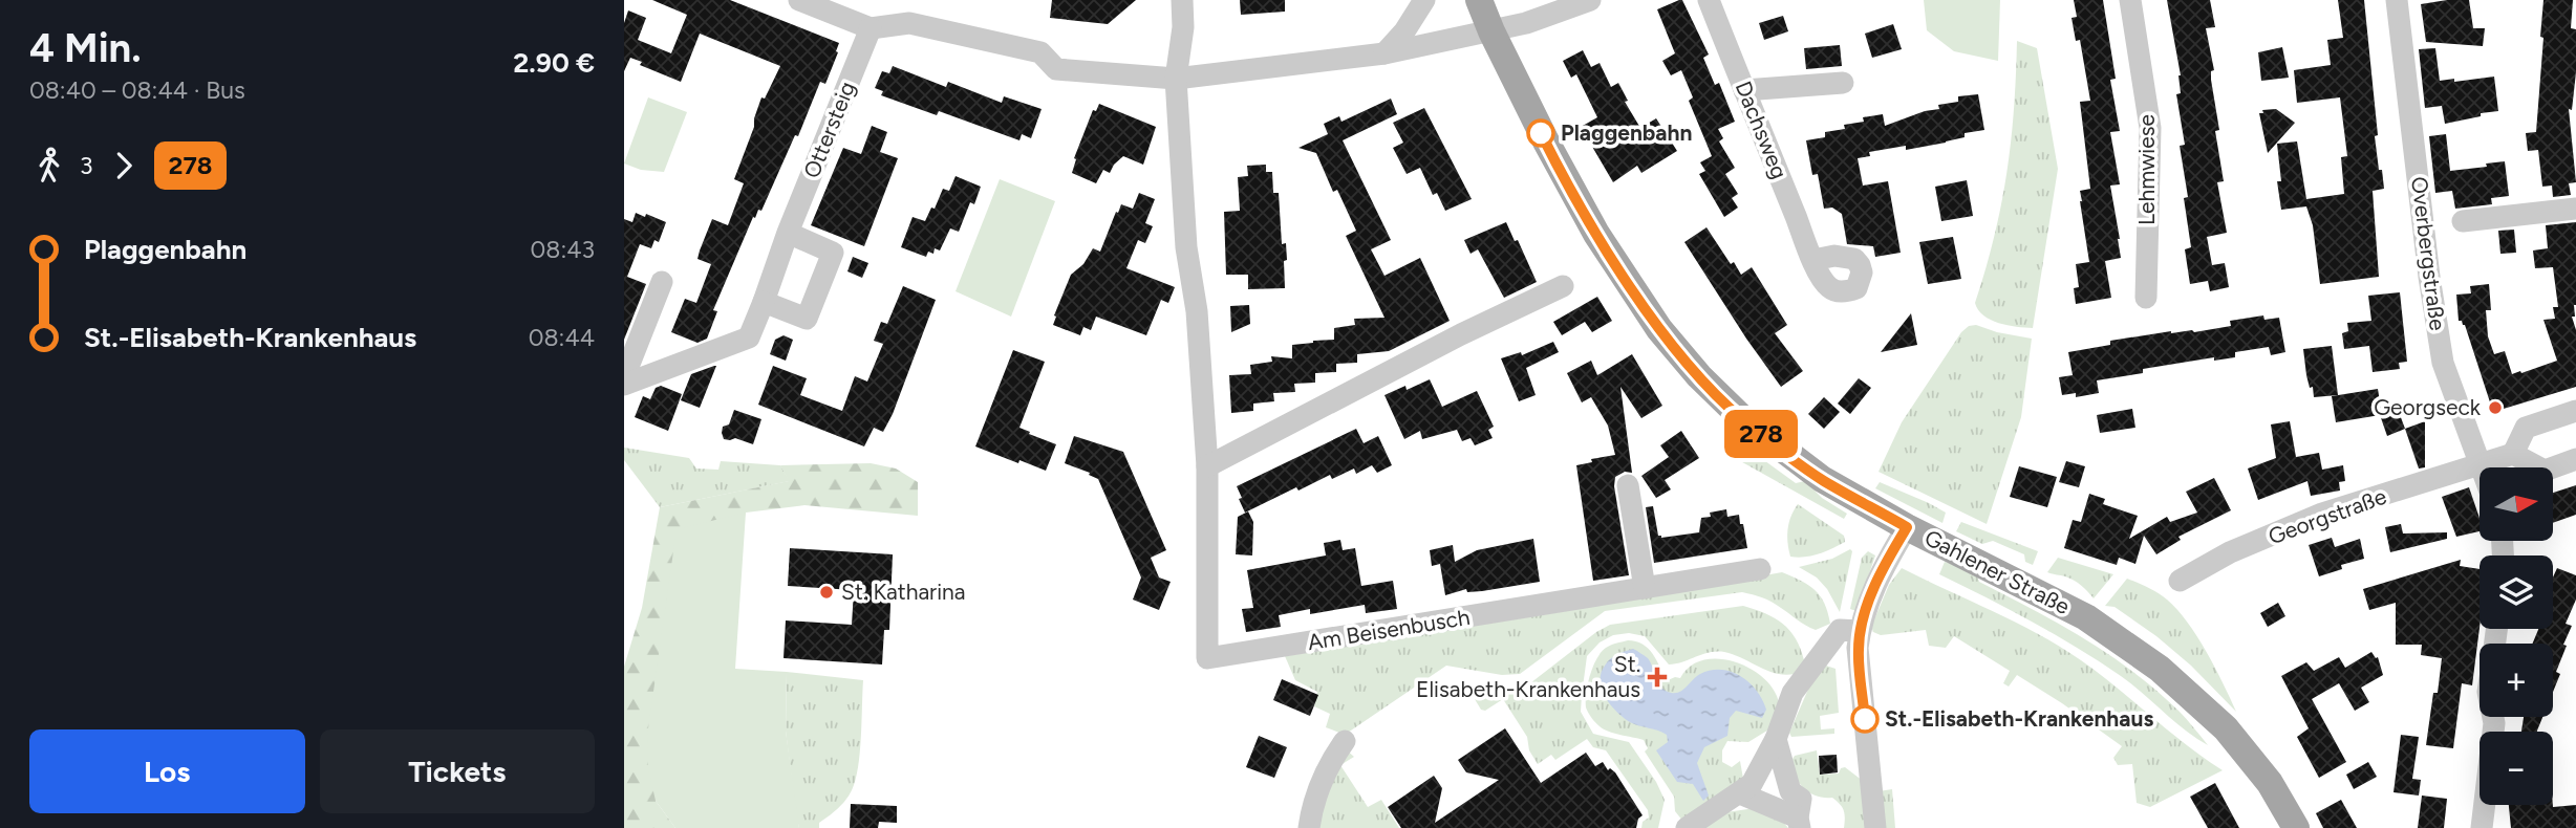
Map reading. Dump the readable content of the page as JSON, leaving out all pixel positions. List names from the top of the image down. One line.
{"streets":{"main road":["Gahlener Straße"],"street":["Ottersteig","Dachsweg","Lehmwiese","Overbergstraße","Georgstraße","Am Beisenbusch"]},"crossings":[["Overbergstraße","Georgstraße"]],"places":{"other":["Plaggenbahn","Georgseck","St. Katharina","St.-Elisabeth-Krankenhaus"],"health":["St. Elisabeth-Krankenhaus"]},"lines":["bus line 278"],"north":"right","page":{"heading":["4 Min.","08:40 – 08:44 · Bus","2.90 €"],"on_map":"278","legs":["3","278"],"list":[{"name":"Plaggenbahn","value":"08:43"},{"name":"St.-Elisabeth-Krankenhaus","value":"08:44"}],"map_buttons":["+","−"],"buttons":["Los","Tickets"]}}
